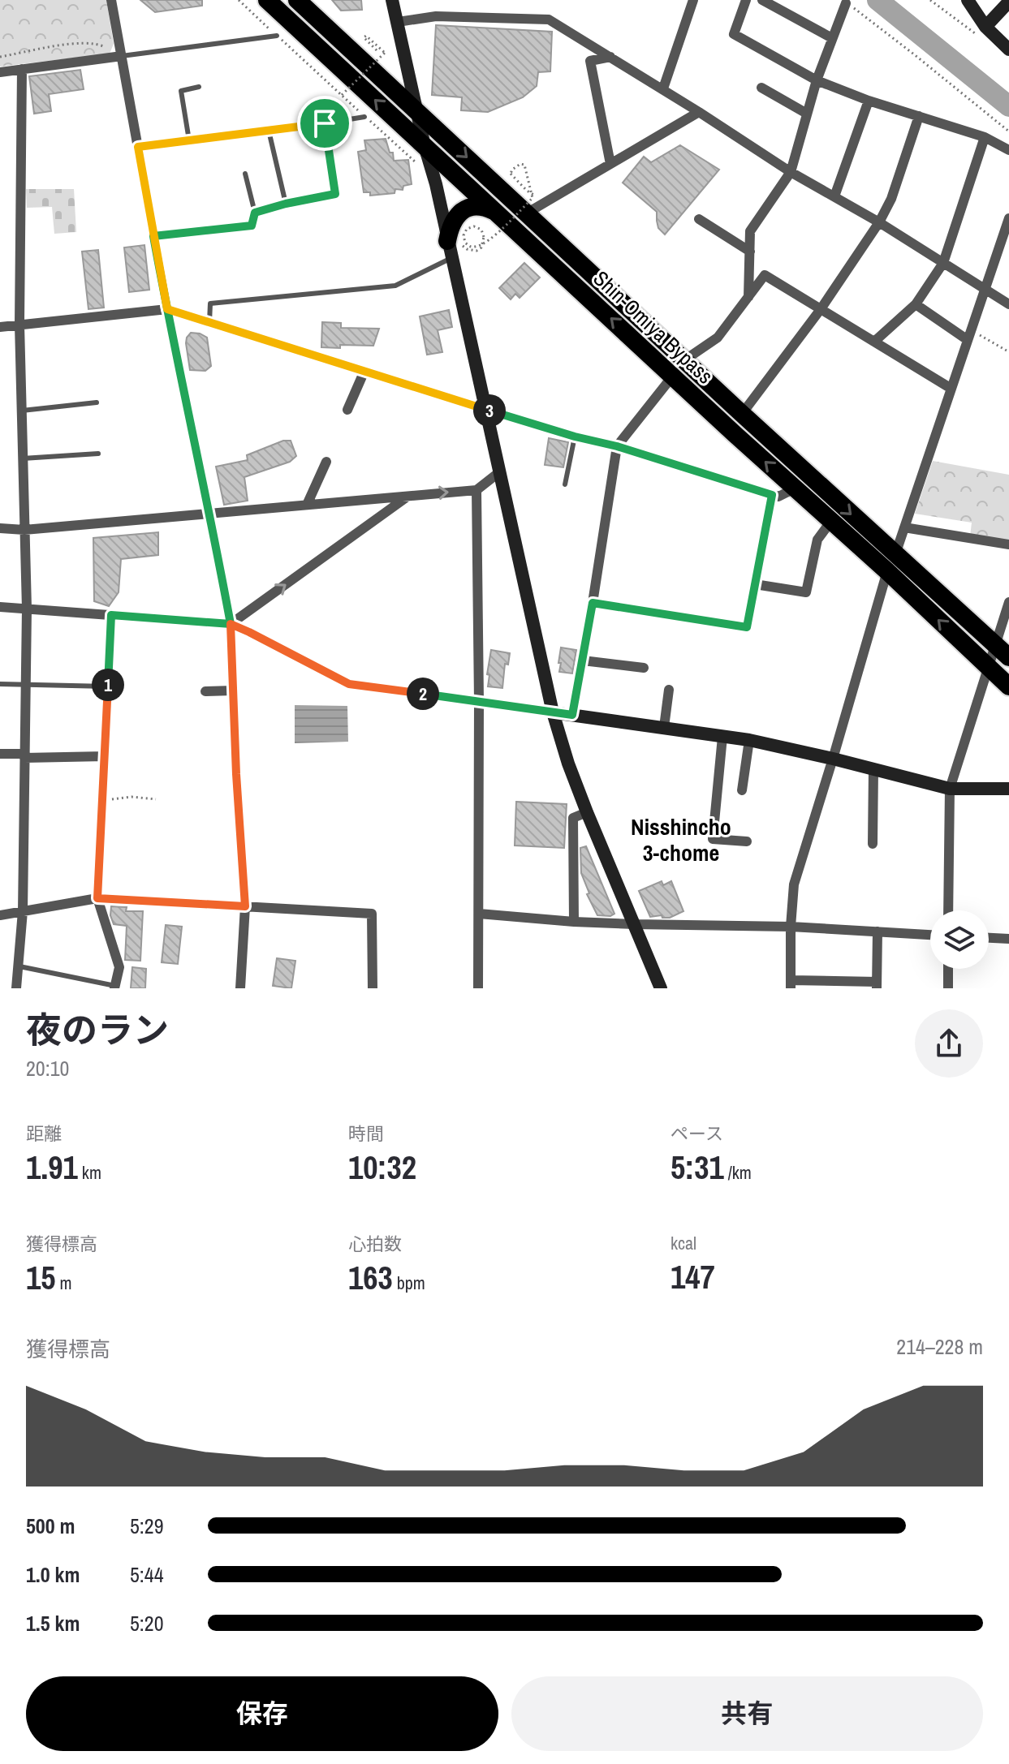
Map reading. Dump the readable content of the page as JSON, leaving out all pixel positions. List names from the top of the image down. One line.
{"streets":{"highway":["Shin-Omiya Bypass"]},"districts":["Nisshincho 3-chome"],"page":{"pins":["3","1","2"],"heading":["夜のラン","20:10"],"stats":[["距離","1.91 km"],["時間","10:32"],["ペース","5:31 /km"],["獲得標高","15 m"],["心拍数","163 bpm"],["kcal","147"]],"chart":["獲得標高","214–228 m"],"list":[{"name":"500 m","note":"5:29"},{"name":"1.0 km","note":"5:44"},{"name":"1.5 km","note":"5:20"}],"buttons":["保存","共有"]}}
